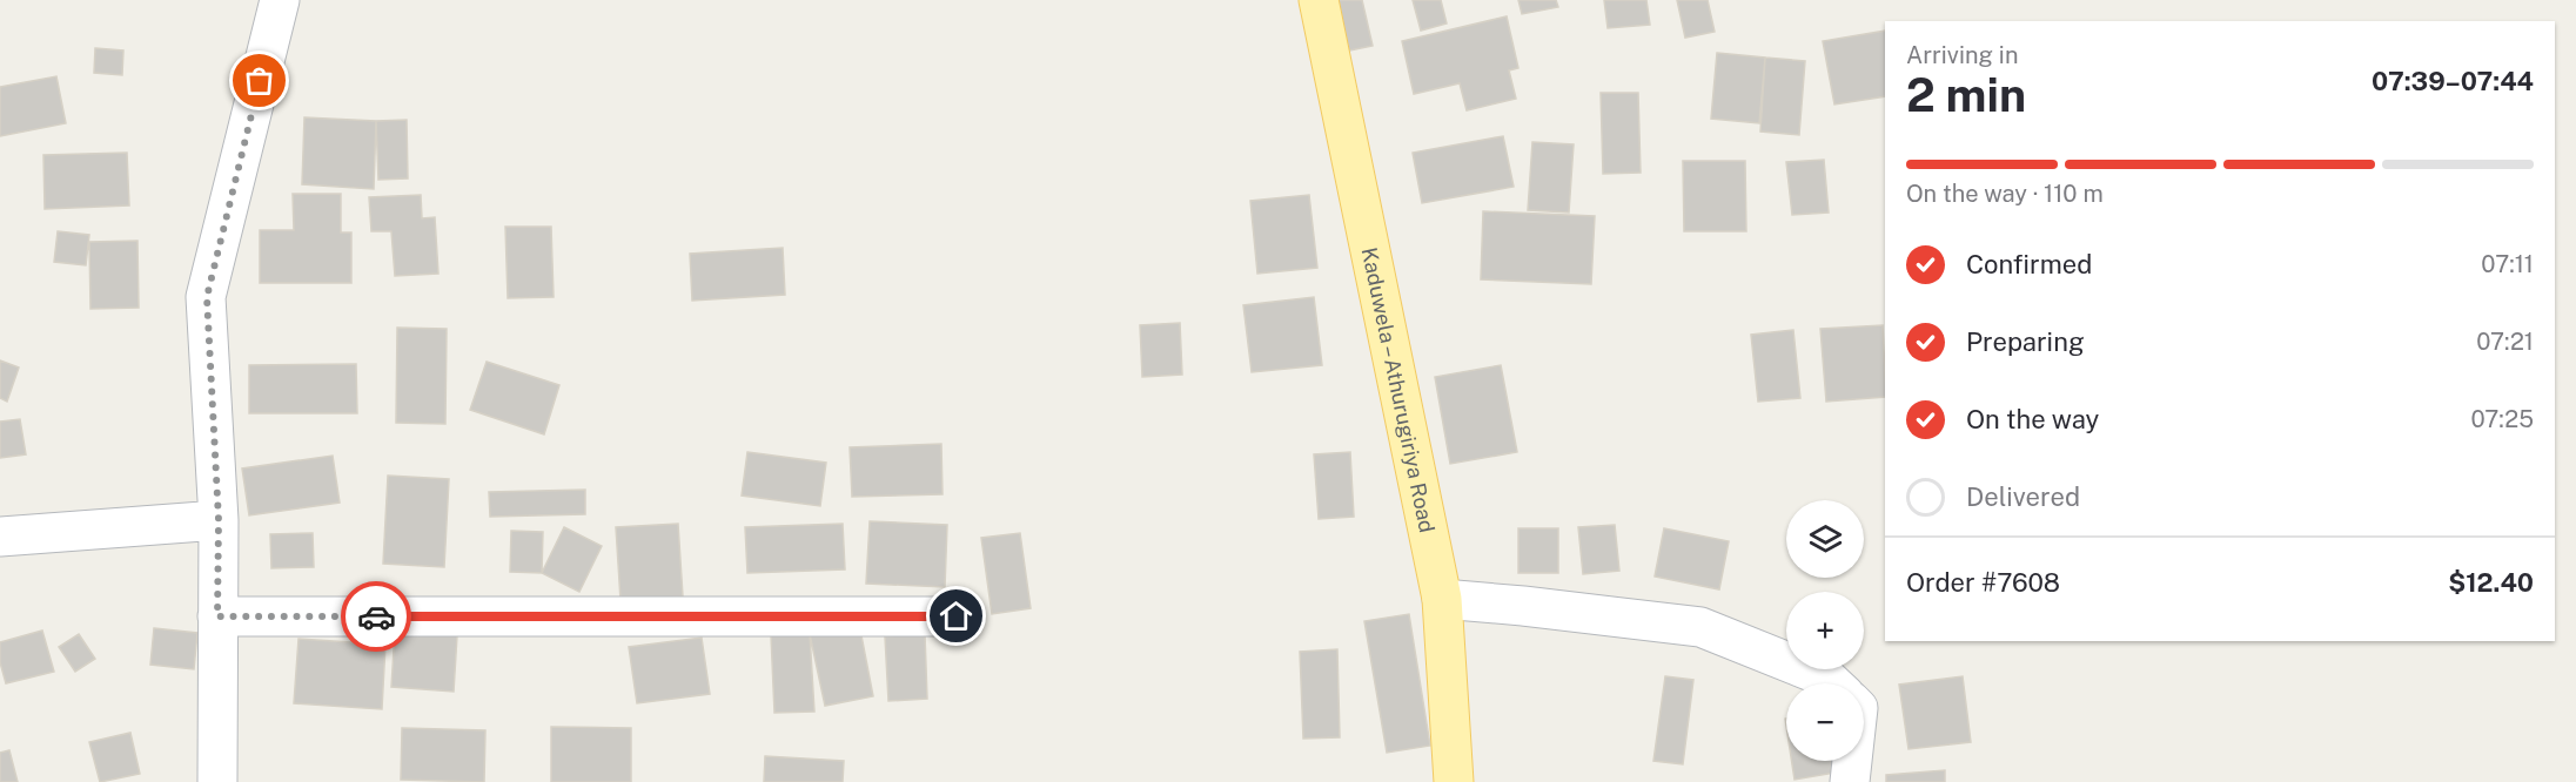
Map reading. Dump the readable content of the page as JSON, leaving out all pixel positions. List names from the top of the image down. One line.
{"streets":{"main road":["Kaduwela – Athurugiriya Road"]},"page":{"heading":["2 min","Arriving in","07:39–07:44"],"panel":["Order #7608","$12.40"],"bar":"On the way · 110 m","list":[["Confirmed","07:11"],["Preparing","07:21"],["On the way","07:25"],"Delivered"],"map_buttons":["+","−"]}}
